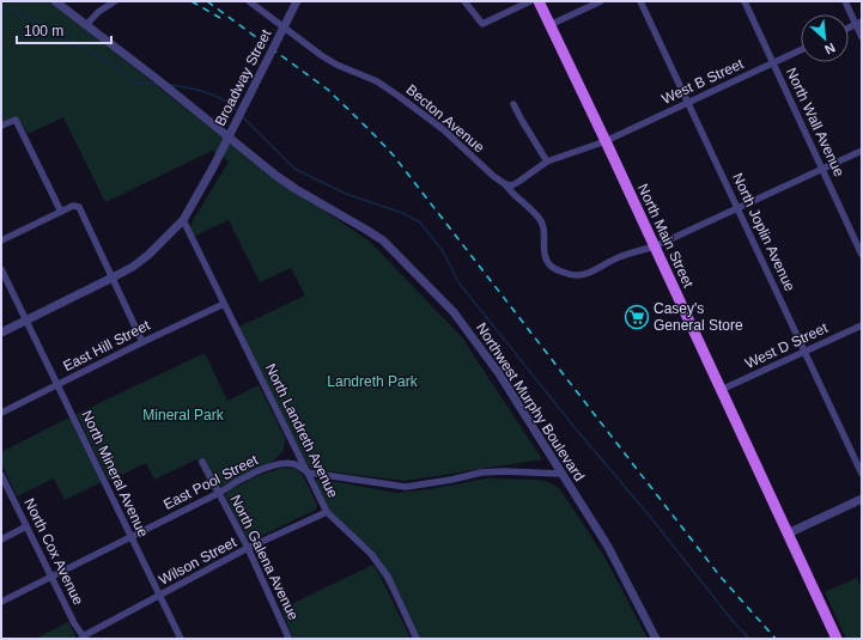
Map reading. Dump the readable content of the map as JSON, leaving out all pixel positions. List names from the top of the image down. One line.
{"streets":{"main road":["North Main Street"],"street":["Broadway Street","West B Street","Becton Avenue","North Wall Avenue","North Joplin Avenue","East Hill Street","West D Street","Northwest Murphy Boulevard","North Landreth Avenue","North Mineral Avenue","East Pool Street","North Cox Avenue","North Galena Avenue","Wilson Street"]},"crossings":[["Broadway Street","North Landreth Avenue"],["Broadway Street","North Mineral Avenue"],["West B Street","North Wall Avenue"],["West B Street","North Joplin Avenue"],["West B Street","North Main Street"],["Becton Avenue","North Main Street"],["North Joplin Avenue","West D Street"],["North Main Street","West D Street"],["East Hill Street","North Landreth Avenue"],["East Hill Street","North Mineral Avenue"],["Northwest Murphy Boulevard","East Pool Street"],["North Landreth Avenue","East Pool Street"],["North Landreth Avenue","Wilson Street"],["North Mineral Avenue","East Pool Street"],["North Mineral Avenue","Wilson Street"],["East Pool Street","North Cox Avenue"],["East Pool Street","North Galena Avenue"],["North Cox Avenue","Wilson Street"],["North Galena Avenue","Wilson Street"]],"parks":["Landreth Park","Mineral Park"],"places":{"supermarket":["Casey's General Store"]},"scale_bar":"100 m","north":"bottom right"}
